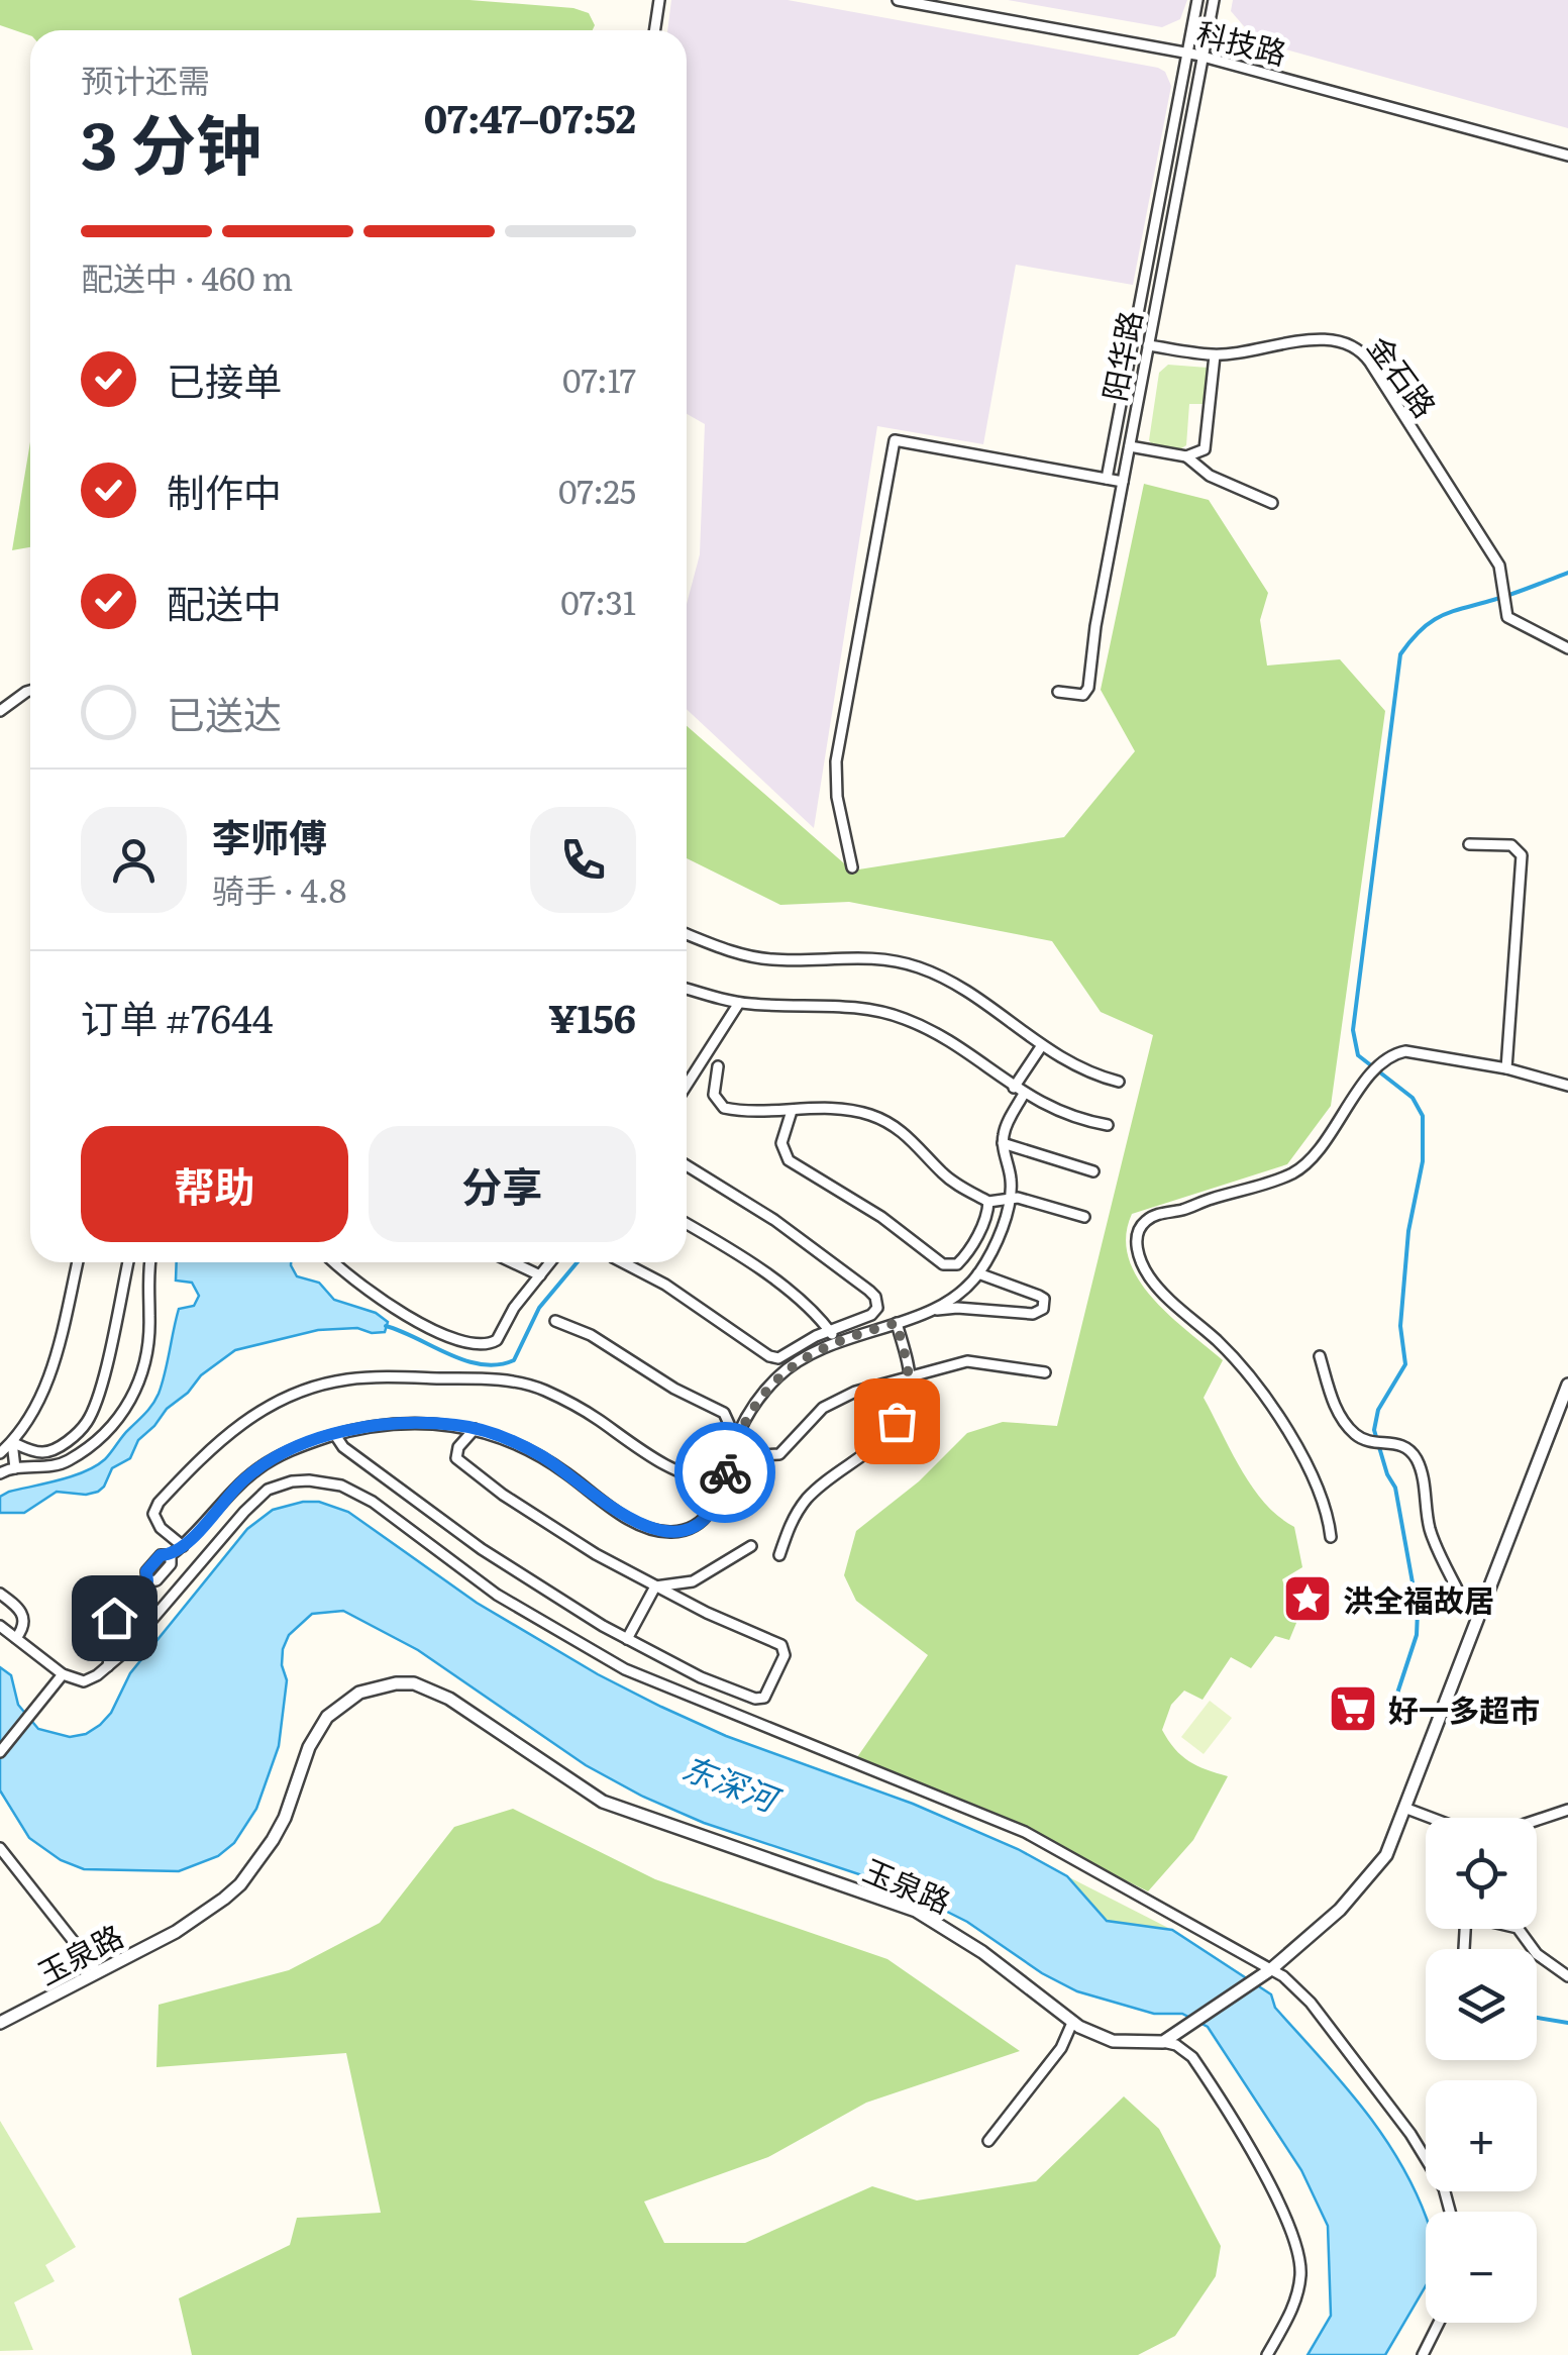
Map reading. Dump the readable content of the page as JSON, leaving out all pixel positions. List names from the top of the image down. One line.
{"streets":{"street":["科技路","阳华路","金石路","玉泉路"]},"crossings":[["科技路","阳华路"],["阳华路","金石路"]],"water":["东深河"],"places":{"place":["洪全福故居"],"supermarket":["好一多超市"]},"page":{"heading":["3 分钟","预计还需","07:47–07:52"],"panel":["李师傅","骑手 · 4.8","订单 #7644","¥156"],"bar":"配送中 · 460 m","list":[["已接单","07:17"],["制作中","07:25"],["配送中","07:31"],"已送达"],"buttons":["帮助","分享"],"map_buttons":["+","−"]}}
